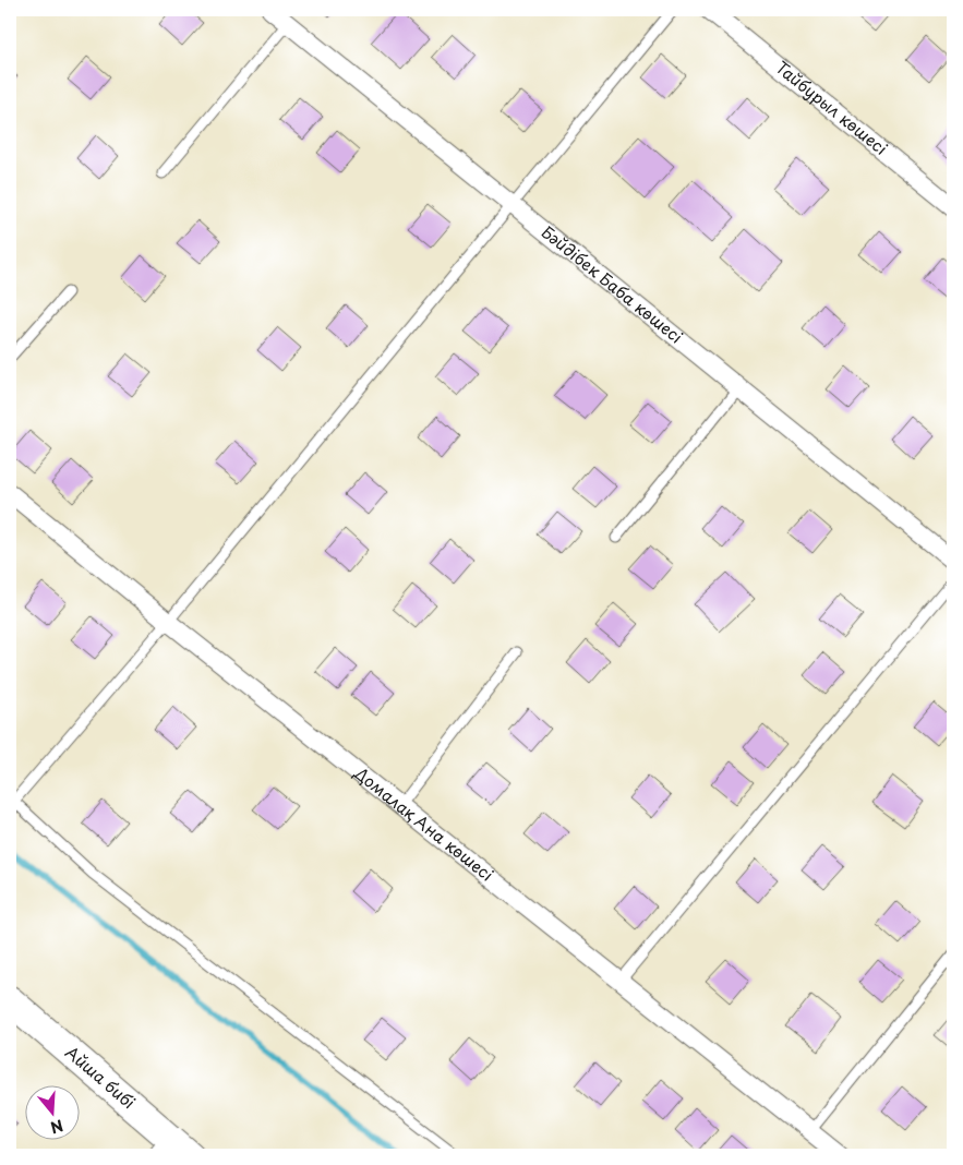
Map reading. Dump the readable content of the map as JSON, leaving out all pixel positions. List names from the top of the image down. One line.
{"streets":{"main road":["Айша бибі"],"street":["Тайбурыл көшесі","Бәйдібек Баба көшесі","Домалақ Ана көшесі"]},"north":"bottom"}
